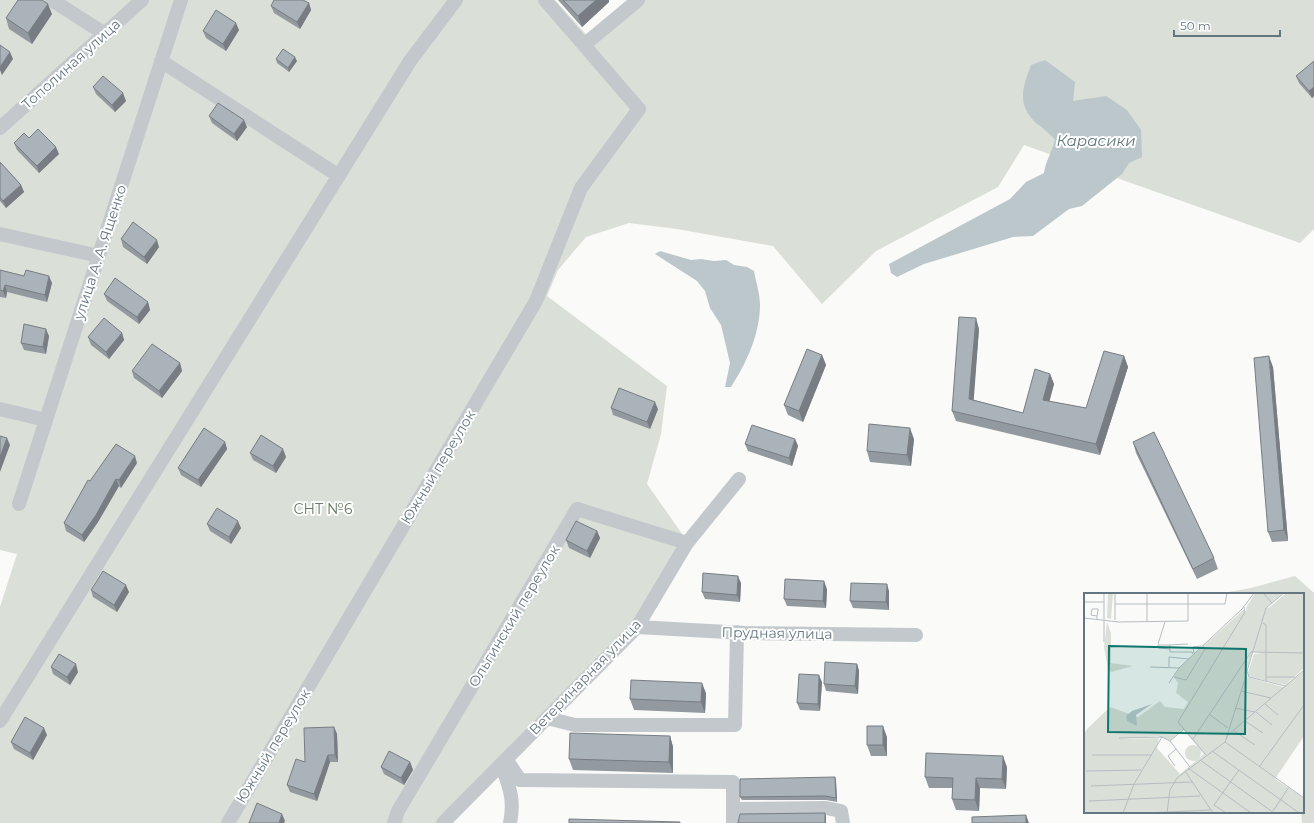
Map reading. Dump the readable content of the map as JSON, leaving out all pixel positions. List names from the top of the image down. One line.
{"streets":{"street":["Тополиная улица","улица А. А. Ященко","Южный переулок","Ольгинский переулок","Прудная улица","Ветеринарная улица"]},"crossings":[["Ольгинский переулок","Ветеринарная улица"],["Прудная улица","Ветеринарная улица"]],"water":["Карасики"],"parks":["СНТ №6"],"scale_bar":"50 m"}
